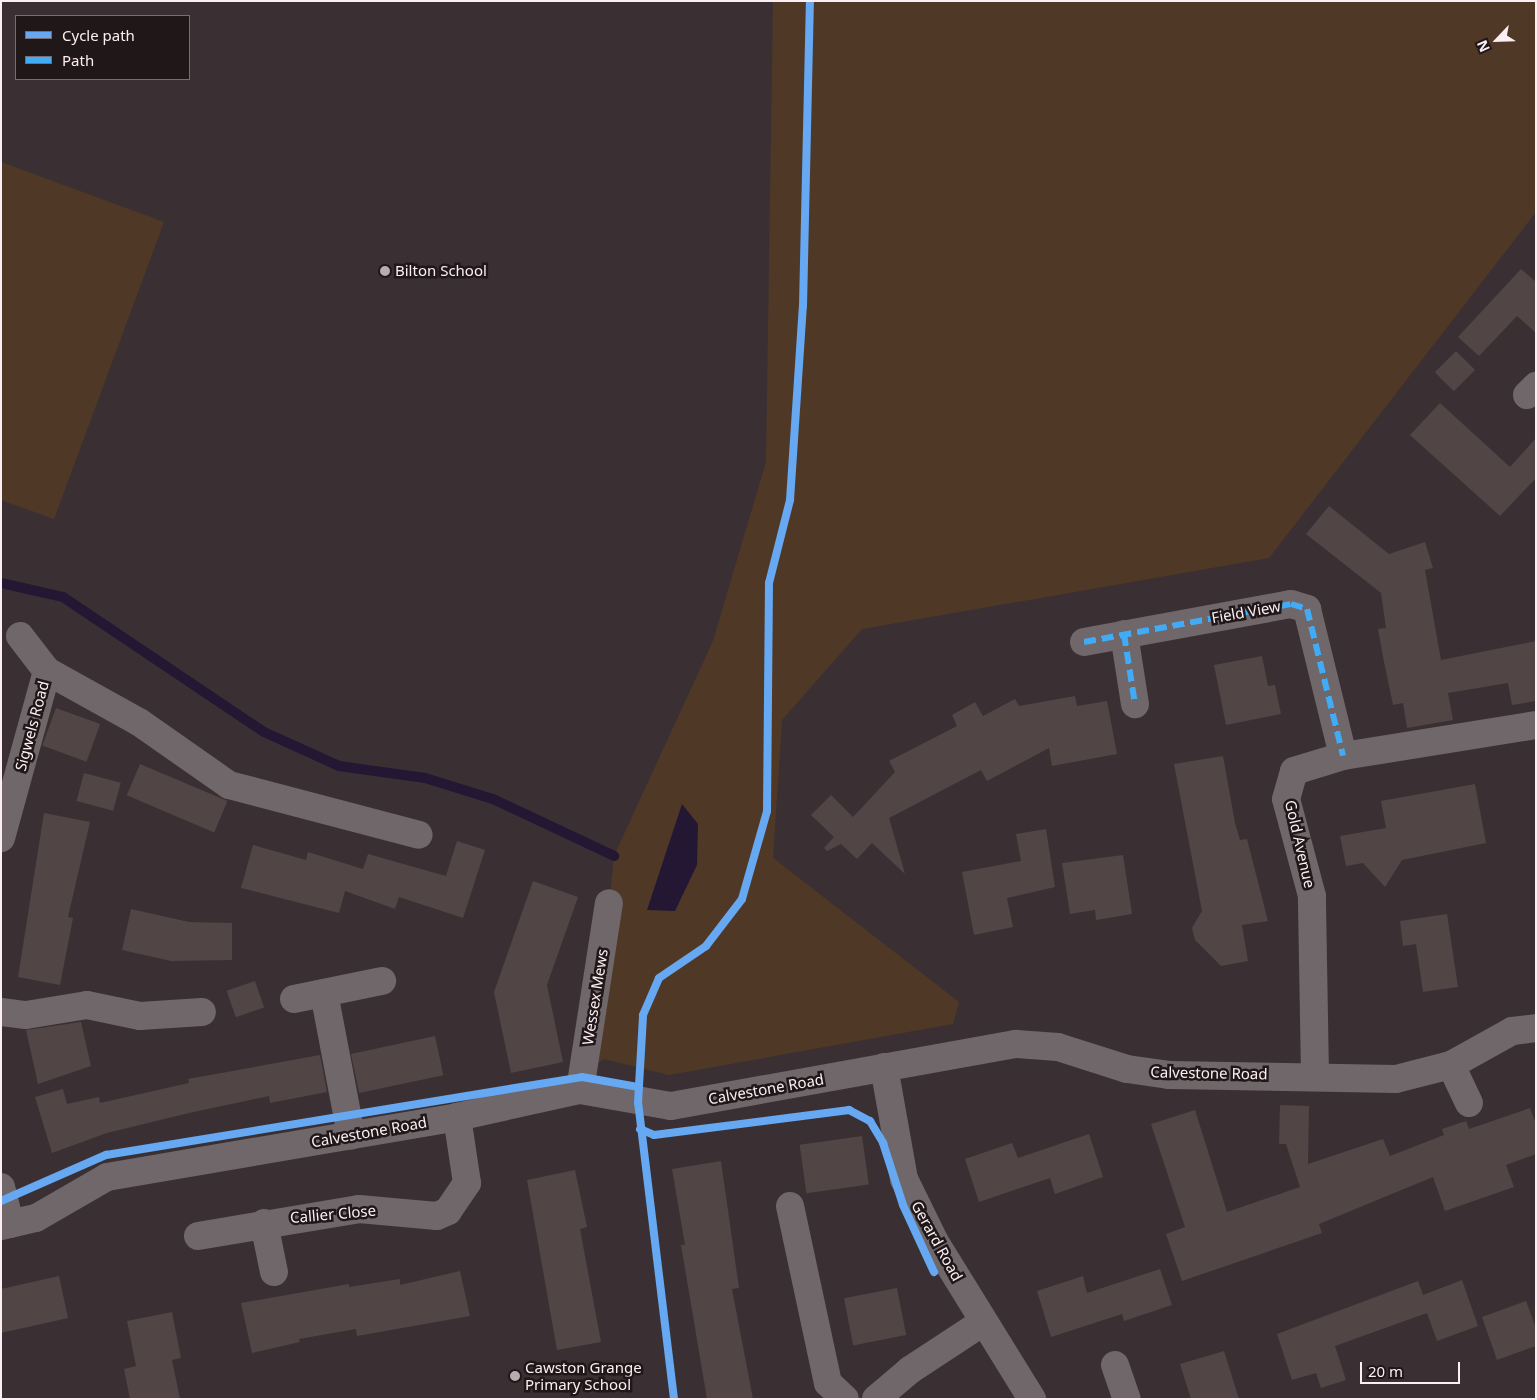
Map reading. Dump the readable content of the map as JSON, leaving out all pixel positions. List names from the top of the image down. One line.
{"streets":{"street":["Field View","Sigwels Road","Gold Avenue","Wessex Mews","Calvestone Road","Callier Close","Gerard Road"]},"crossings":[["Field View","Gold Avenue"],["Gold Avenue","Calvestone Road"],["Wessex Mews","Calvestone Road"],["Calvestone Road","Callier Close"],["Calvestone Road","Gerard Road"]],"places":["Bilton School","Cawston Grange Primary School"],"legend":["Cycle path","Path"],"scale_bar":"20 m","north":"bottom left"}
